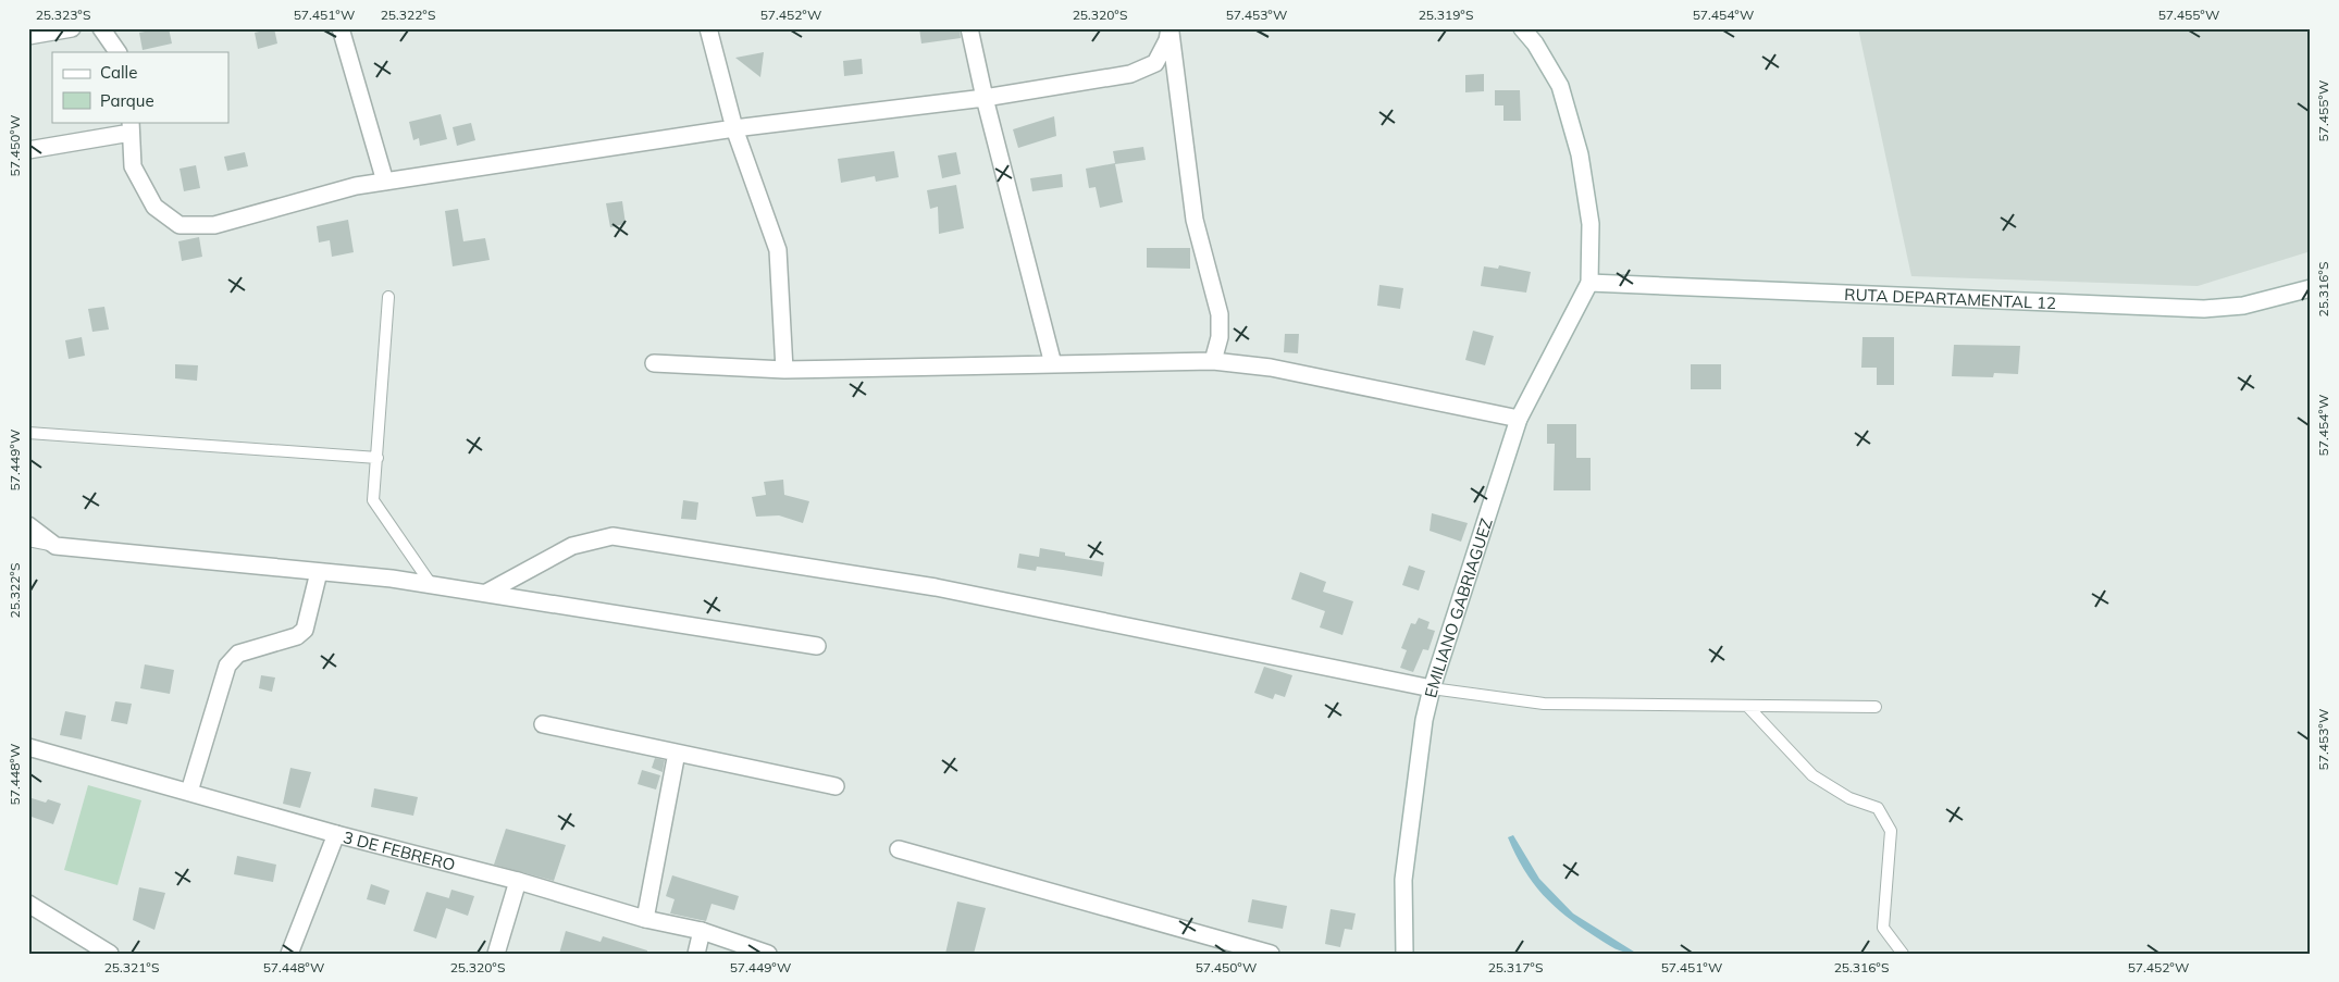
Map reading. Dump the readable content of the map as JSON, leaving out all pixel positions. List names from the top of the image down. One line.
{"streets":{"street":["RUTA DEPARTAMENTAL 12","EMILIANO GABRIAGUEZ","3 DE FEBRERO"]},"crossings":[["RUTA DEPARTAMENTAL 12","EMILIANO GABRIAGUEZ"]],"legend":["Calle","Parque"],"coordinates":["25.323°S","57.451°W","25.322°S","57.452°W","25.320°S","57.453°W","25.319°S","57.454°W","57.455°W","57.450°W","25.316°S","57.449°W","57.448°W","25.321°S","25.317°S"]}
